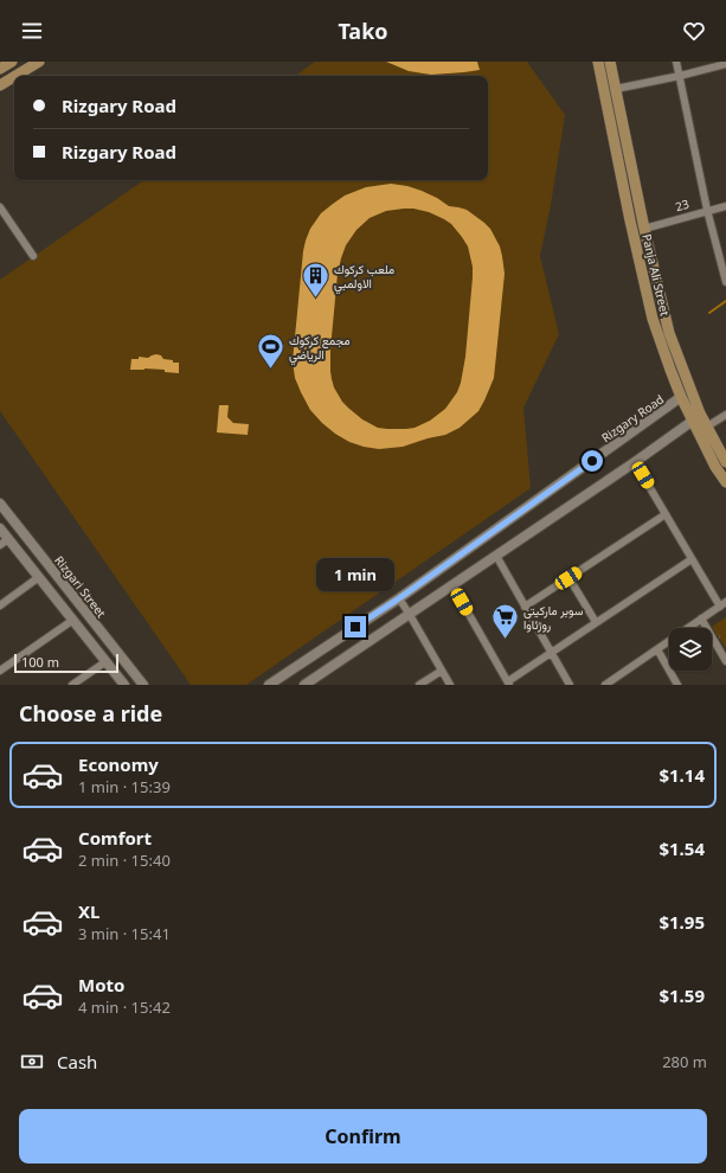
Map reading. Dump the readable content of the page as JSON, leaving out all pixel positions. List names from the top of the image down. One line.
{"streets":{"main road":["Panja Ali Street"],"street":["23","Rizgary Road","Rizgari Street"]},"crossings":[["23","Panja Ali Street"],["Panja Ali Street","Rizgary Road"]],"places":{"building":["ملعب كركوك الاولمبي"],"sports":["مجمع كركوك الرياضي"],"supermarket":["سوبر ماركيتى روژئاوا"]},"scale_bar":"100 m","page":{"header":"Tako","banner":["Rizgary Road","Rizgary Road"],"bubble":"1 min","scale":"100 m","heading":"Choose a ride","list":[{"name":"Economy","note":"1 min · 15:39","value":"$1.14"},{"name":"Comfort","note":"2 min · 15:40","value":"$1.54"},{"name":"XL","note":"3 min · 15:41","value":"$1.95"},{"name":"Moto","note":"4 min · 15:42","value":"$1.59"}],"pay":["Cash","280 m"],"buttons":"Confirm"}}
